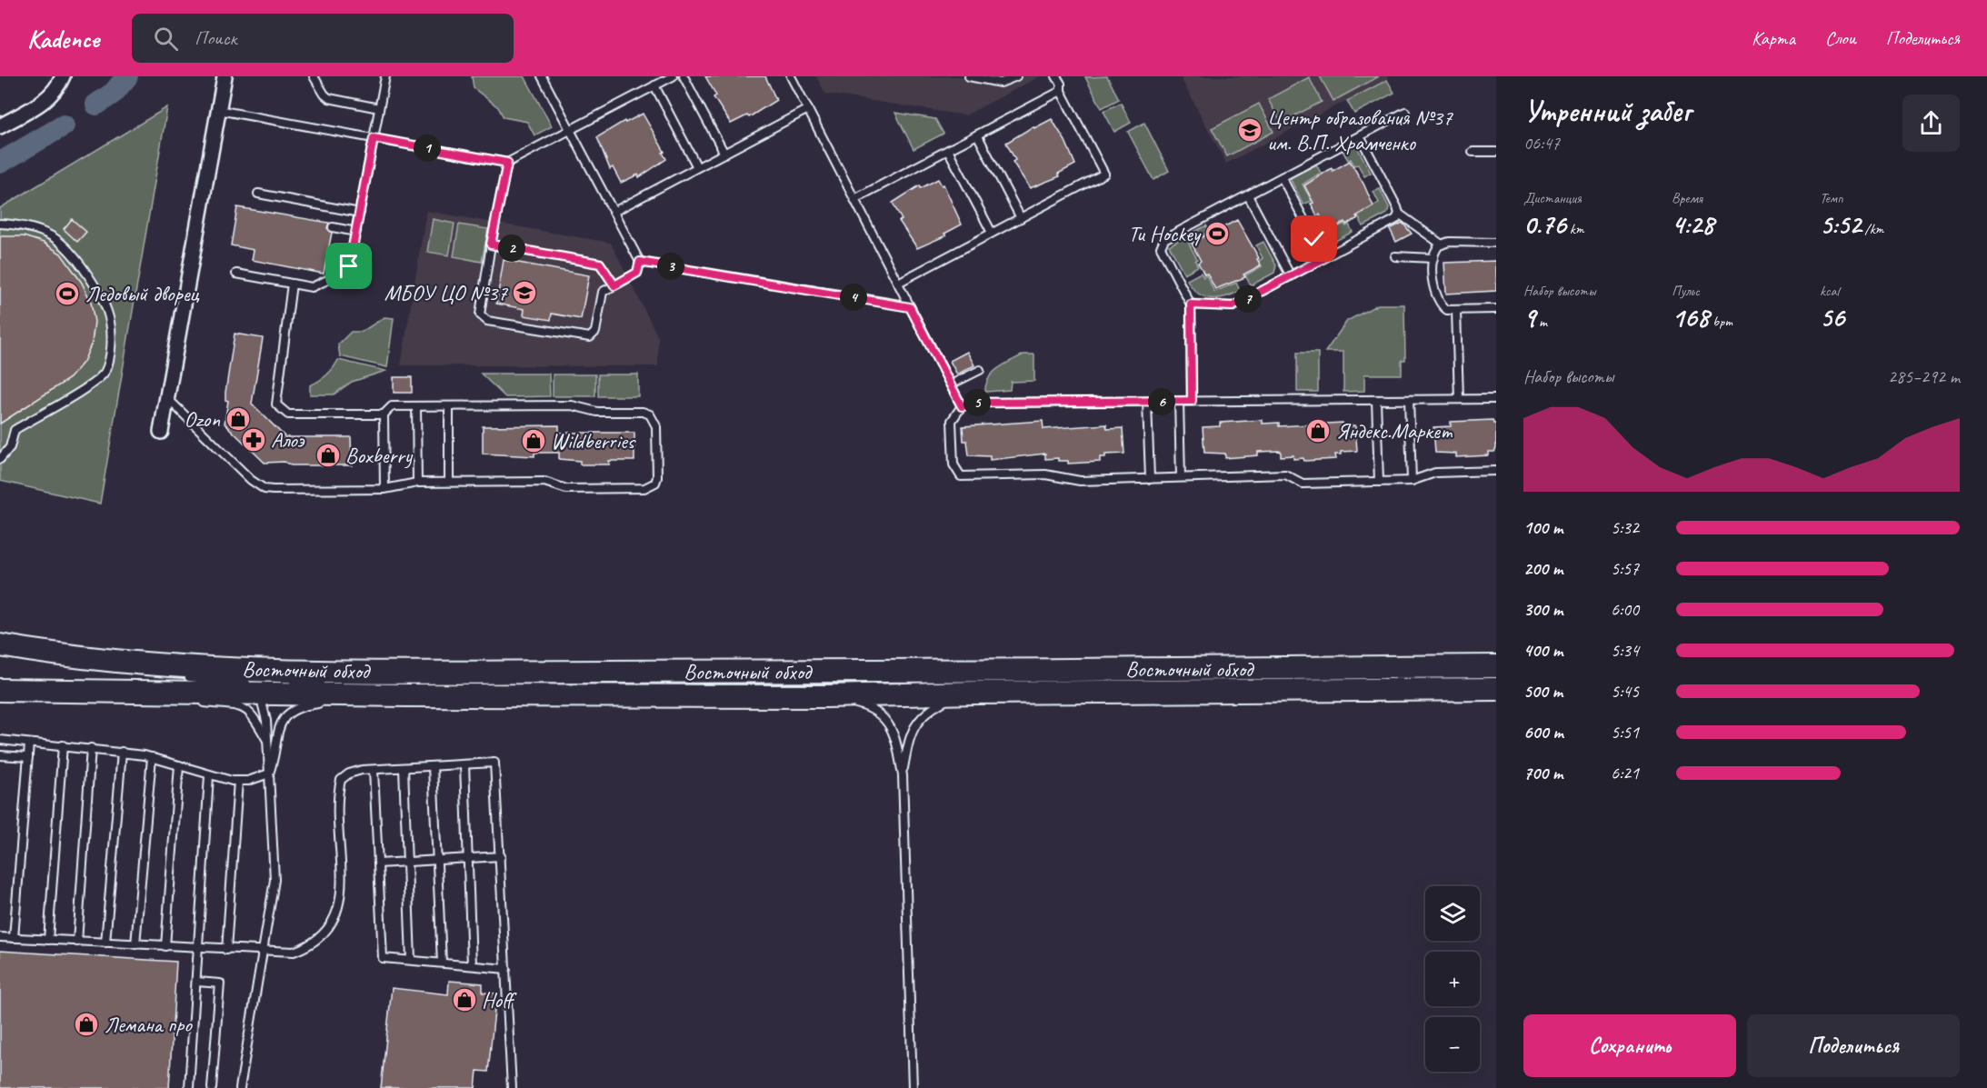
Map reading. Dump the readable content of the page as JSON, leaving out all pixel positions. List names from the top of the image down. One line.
{"streets":{"main road":["Восточный обход"]},"places":{"school or university":["Центр образования №37 им. В.П. Храмченко","МБОУ ЦО №37"],"sports":["Tu Hockey","Ледовый дворец"],"shop":["Ozon","Яндекс.Маркет","Wildberries","Boxberry","Hoff","Лемана про"],"pharmacy":["Алоэ"]},"page":{"header":"Kadence","search":"Поиск","nav":["Карта","Слои","Поделиться"],"heading":["Утренний забег","06:47"],"pins":["1","2","3","4","7","6","5"],"stats":[["Дистанция","0.76 km"],["Время","4:28"],["Темп","5:52 /km"],["Набор высоты","9 m"],["Пульс","168 bpm"],["kcal","56"]],"chart":["Набор высоты","285–292 m"],"list":[{"name":"100 m","note":"5:32"},{"name":"200 m","note":"5:57"},{"name":"300 m","note":"6:00"},{"name":"400 m","note":"5:34"},{"name":"500 m","note":"5:45"},{"name":"600 m","note":"5:51"},{"name":"700 m","note":"6:21"}],"map_buttons":["+","−"],"buttons":["Сохранить","Поделиться"]}}
